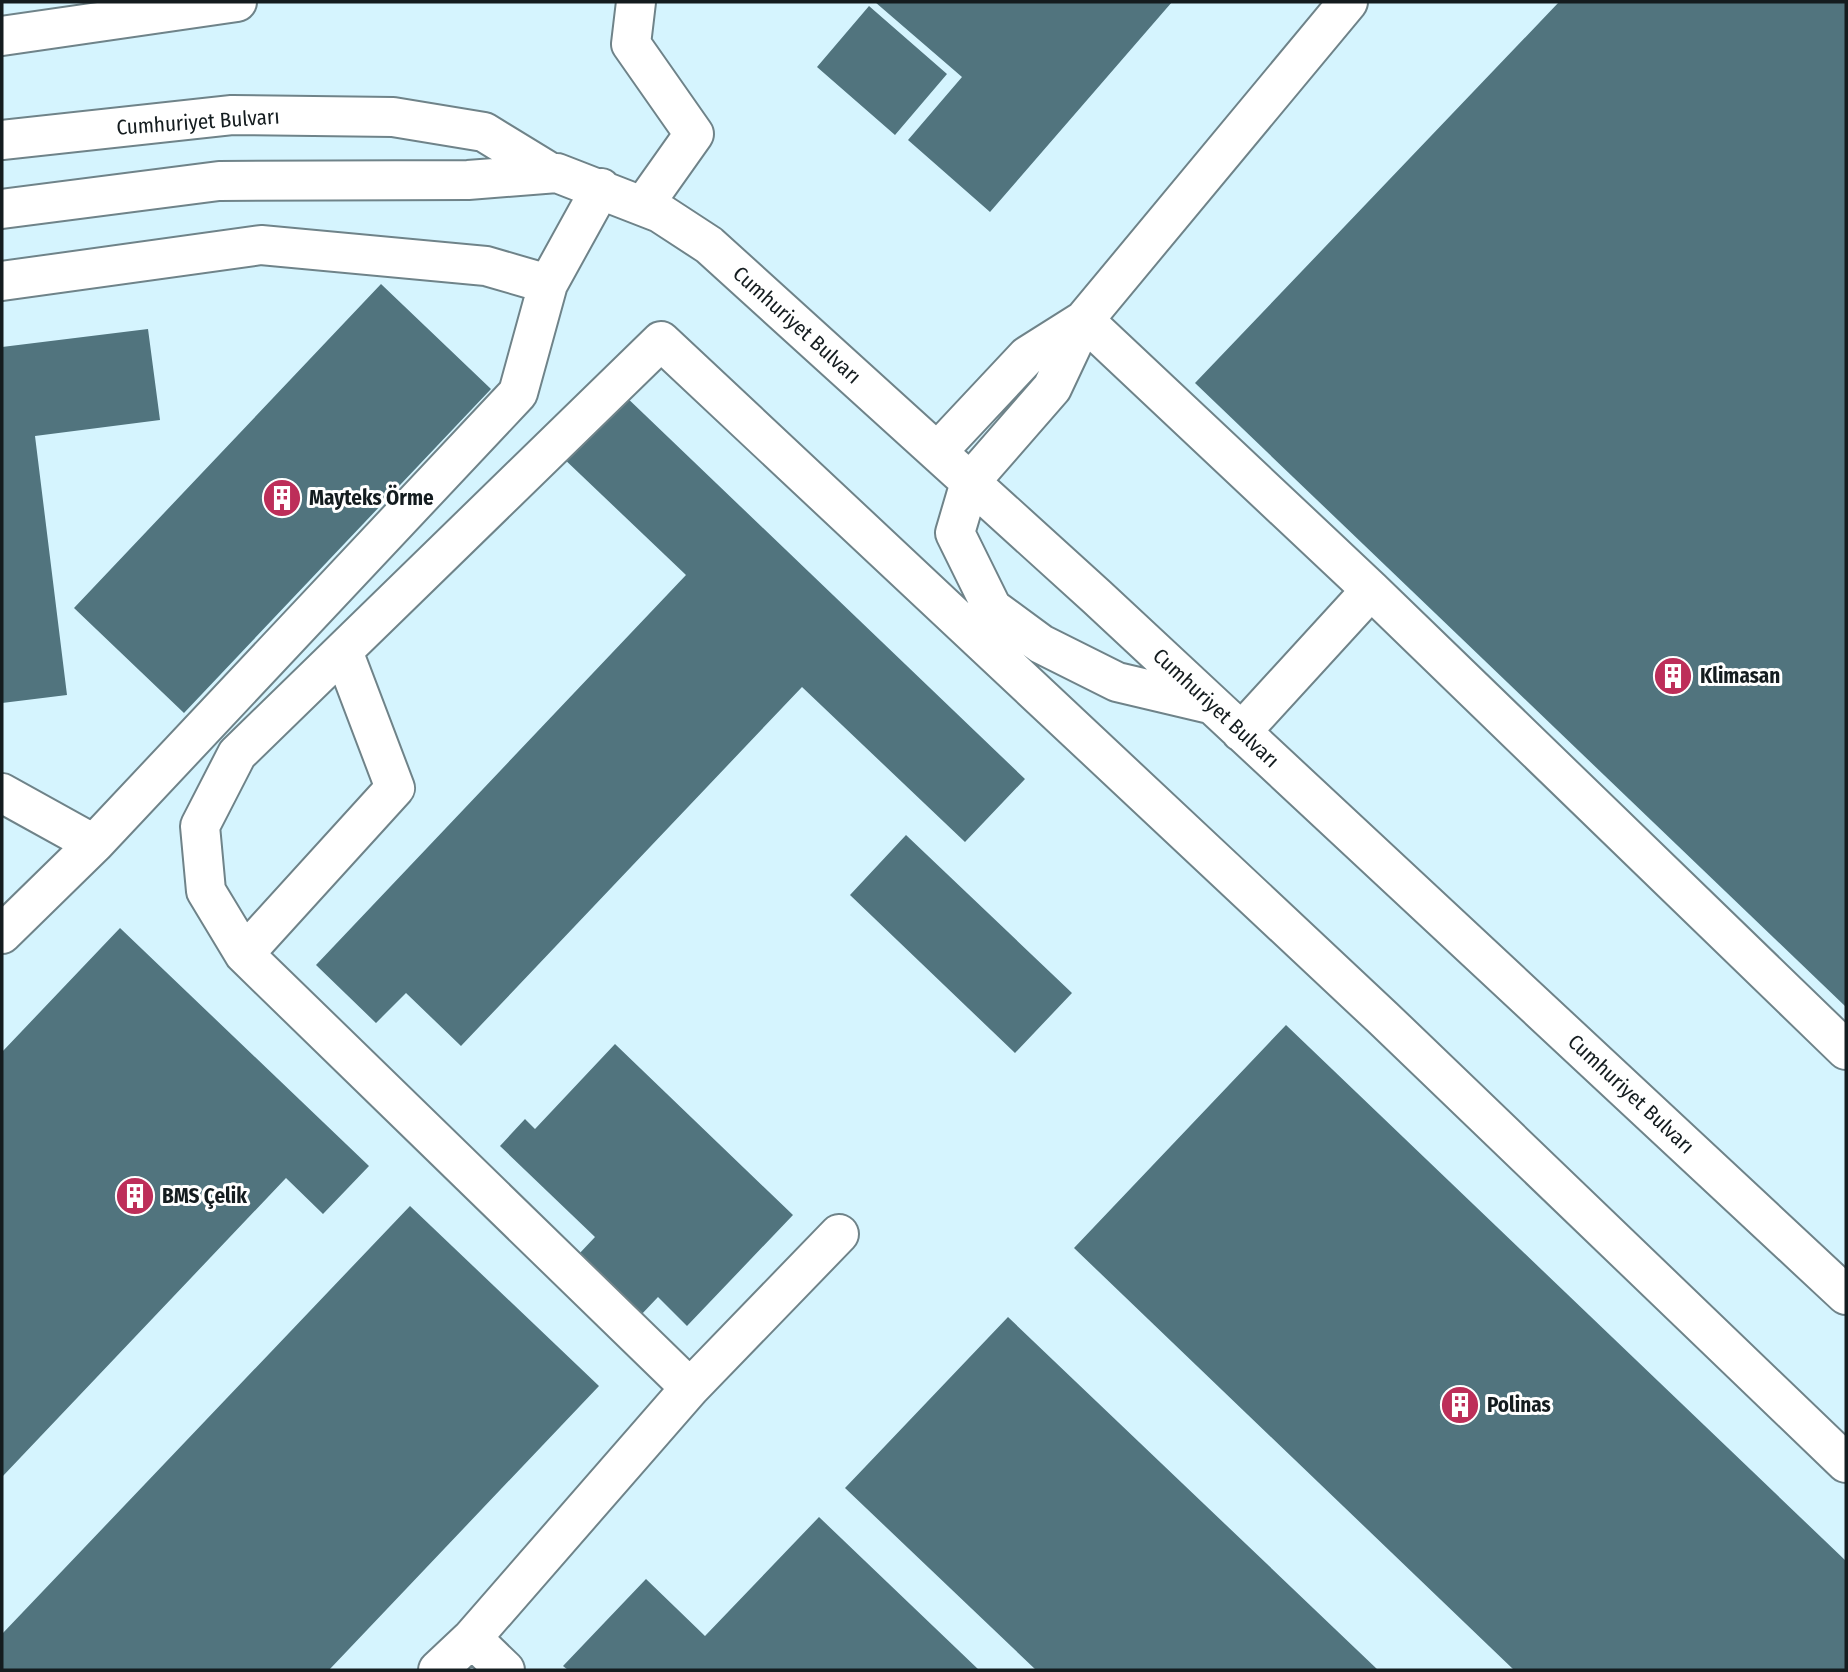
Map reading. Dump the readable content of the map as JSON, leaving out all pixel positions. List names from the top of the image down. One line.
{"streets":{"street":["Cumhuriyet Bulvarı"]},"places":{"building":["Mayteks Örme","Klimasan","BMS Çelik","Polinas"]}}
